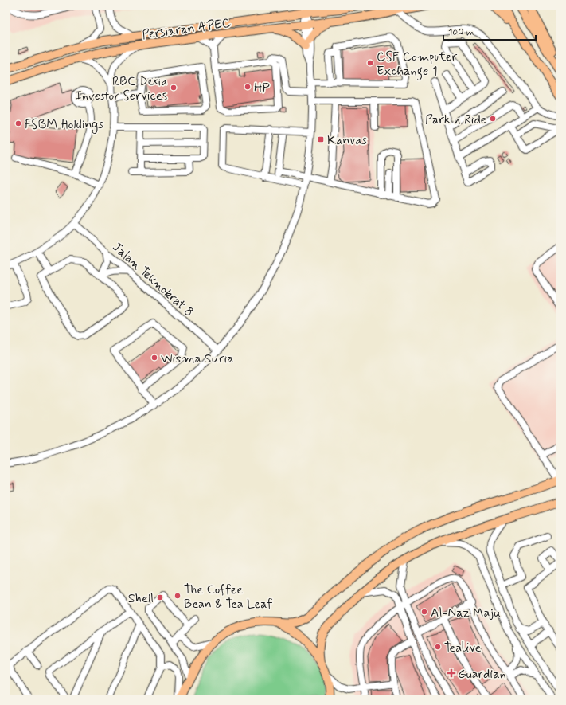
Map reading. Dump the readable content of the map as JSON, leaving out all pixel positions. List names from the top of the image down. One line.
{"streets":{"main road":["Persiaran APEC"],"street":["Jalan Teknokrat 8"]},"places":{"other":["CSF Computer Exchange 1","HP","RBC Dexia Investor Services","Park n Ride","FSBM Holdings","Wisma Suria","The Coffee Bean & Tea Leaf","Shell","Al-Naz Maju","Tealive"],"transit":["Kanvas"],"health":["Guardian"]},"scale_bar":"100 m"}
